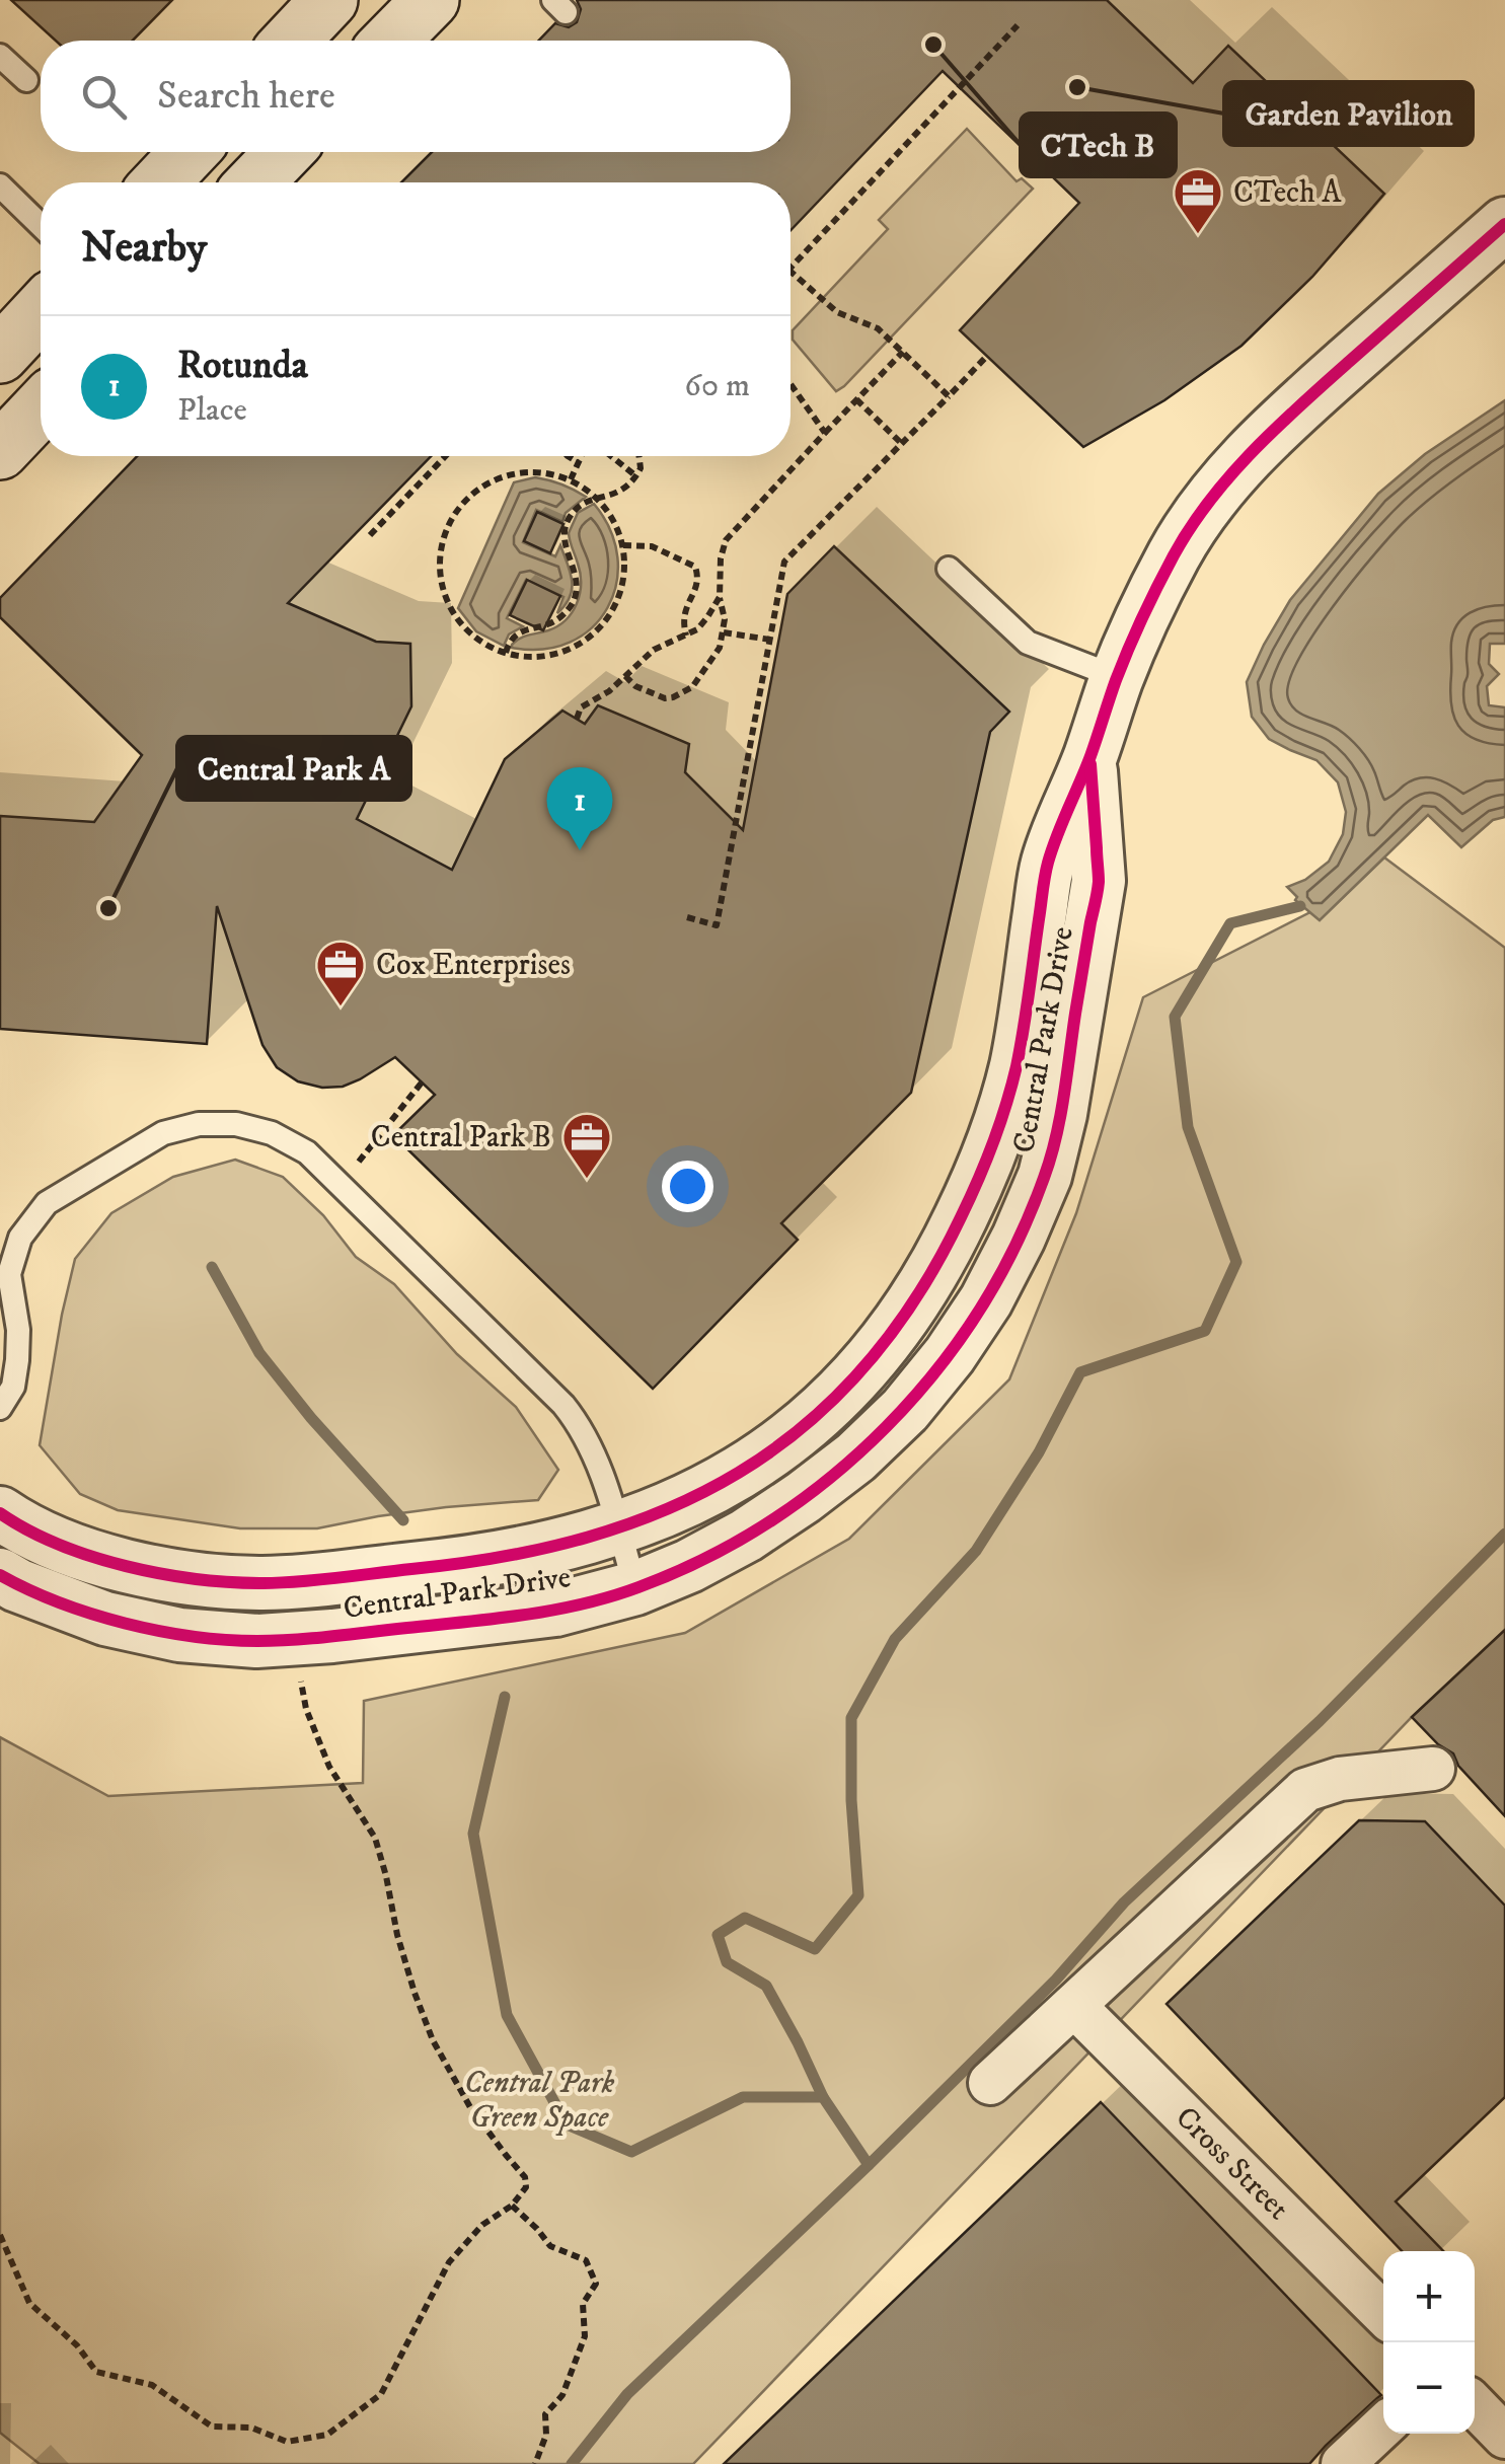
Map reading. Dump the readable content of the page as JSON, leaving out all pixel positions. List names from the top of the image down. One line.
{"streets":{"street":["Central Park Drive","Cross Street"]},"parks":["Central Park Green Space"],"places":{"other":["CTech B","Garden Pavilion","Central Park A"],"office":["CTech A","Cox Enterprises","Central Park B"]},"page":{"search":"Search here","heading":"Nearby","list":[{"mark":"1","name":"Rotunda","note":"Place","value":"60 m"}],"pins":"1","map_buttons":["+","−"]}}
